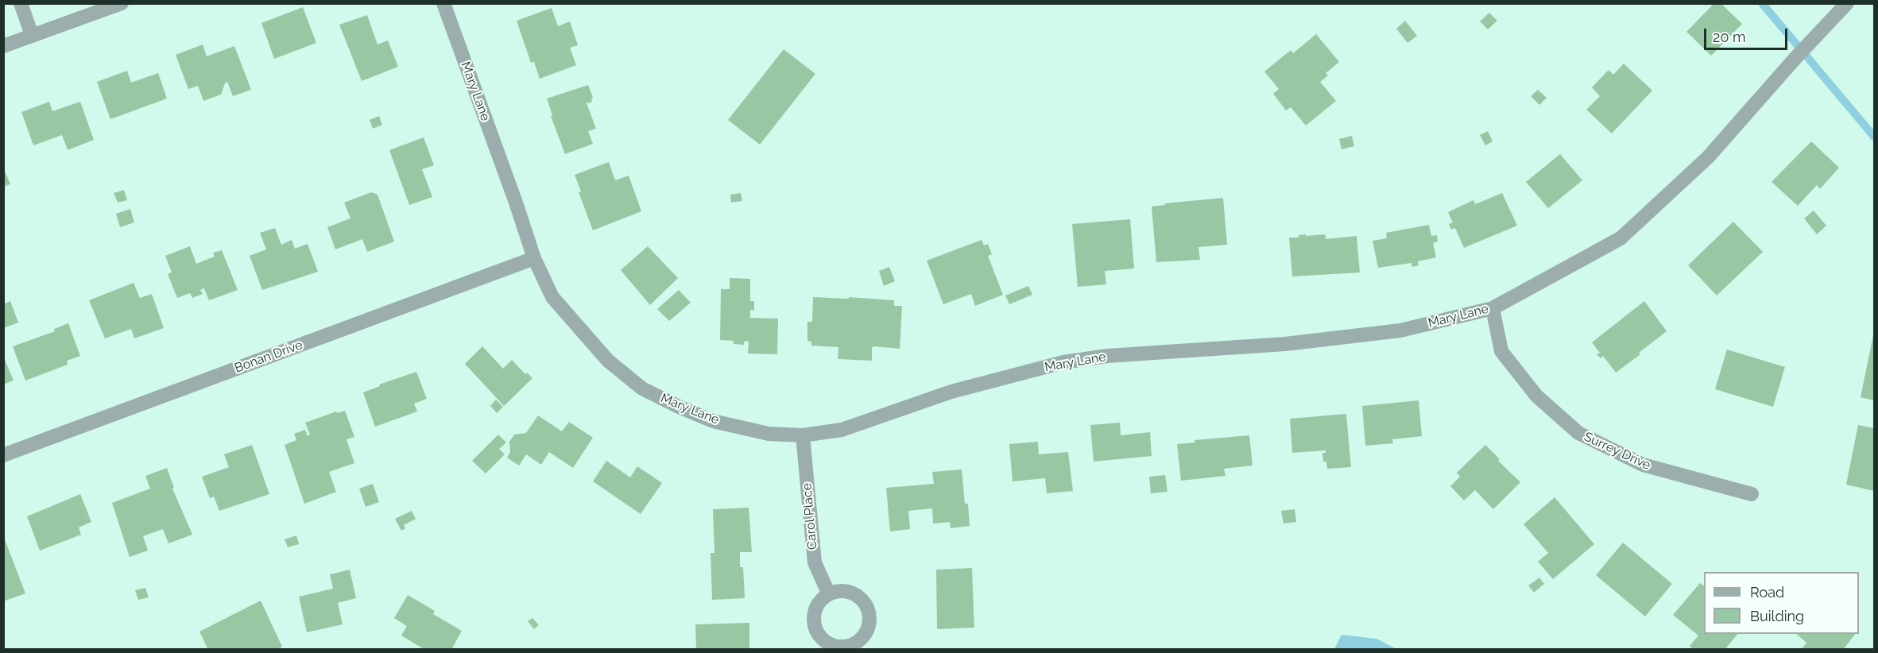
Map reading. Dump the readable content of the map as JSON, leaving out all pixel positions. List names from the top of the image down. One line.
{"streets":{"street":["Mary Lane","Bonan Drive","Surrey Drive","Carol Place"]},"crossings":[["Mary Lane","Bonan Drive"],["Mary Lane","Surrey Drive"],["Mary Lane","Carol Place"]],"legend":["Road","Building"],"scale_bar":"20 m"}
